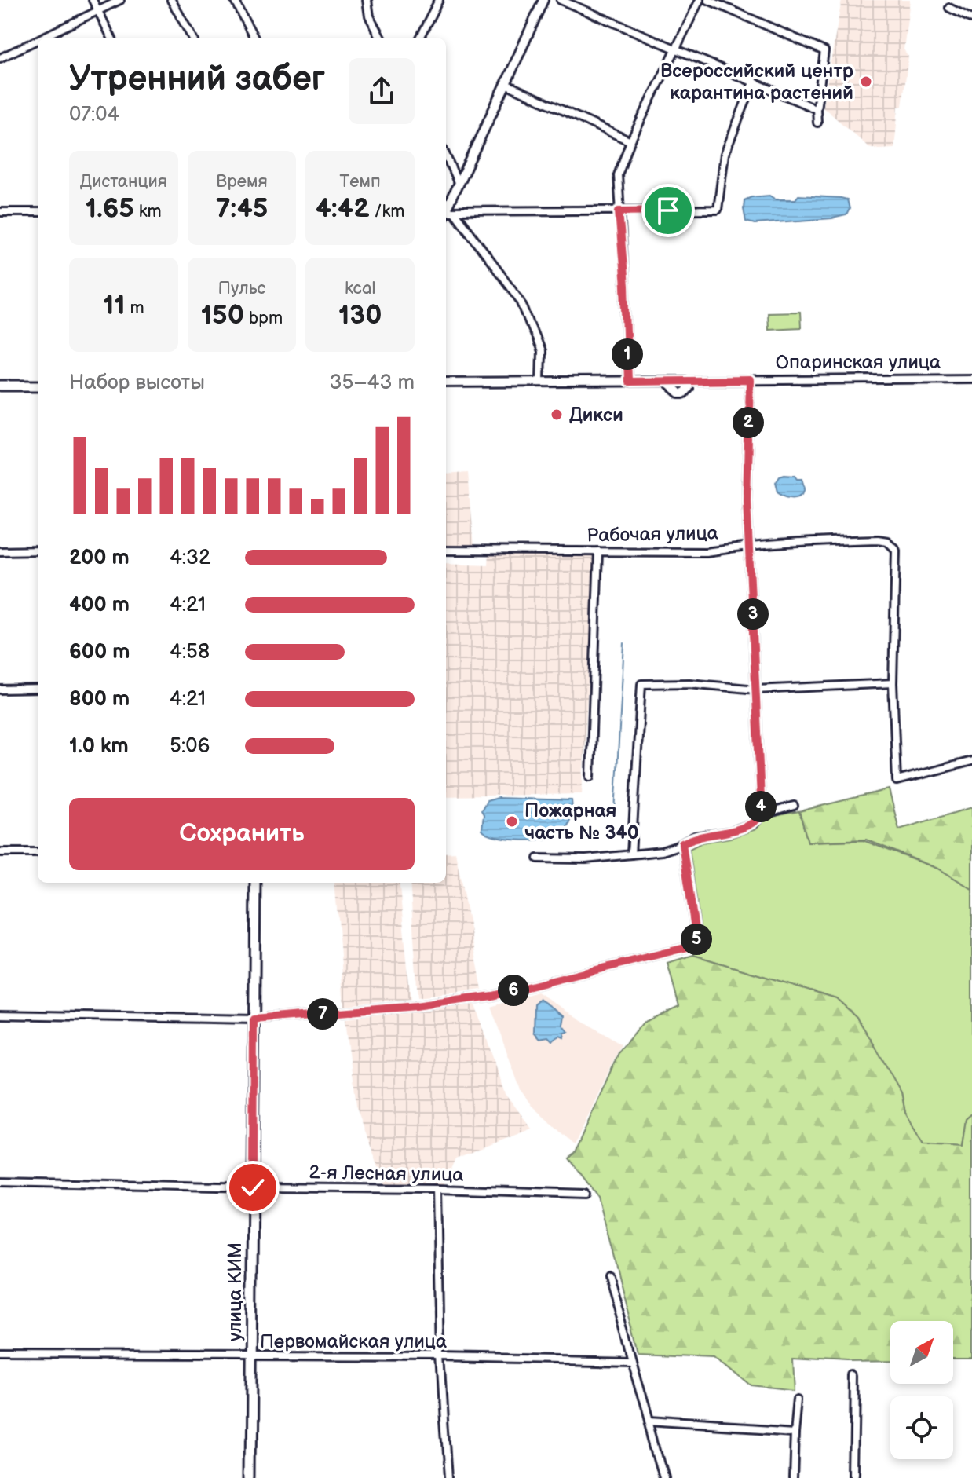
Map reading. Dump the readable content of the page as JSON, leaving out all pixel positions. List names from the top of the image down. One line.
{"streets":{"main road":["улица КИМ"],"street":["Опаринская улица","Рабочая улица","2-я Лесная улица","Первомайская улица"]},"crossings":[["2-я Лесная улица","улица КИМ"],["улица КИМ","Первомайская улица"]],"places":["Всероссийский центр карантина растений","Дикси","Пожарная часть № 340"],"north":"top right","page":{"heading":["Утренний забег","07:04"],"stats":[["Дистанция","1.65 km"],["Время","7:45"],["Темп","4:42 /km"],["11 m"],["Пульс","150 bpm"],["kcal","130"]],"pins":["1","2","3","4","5","6","7"],"chart":["Набор высоты","35–43 m"],"list":[{"name":"200 m","note":"4:32"},{"name":"400 m","note":"4:21"},{"name":"600 m","note":"4:58"},{"name":"800 m","note":"4:21"},{"name":"1.0 km","note":"5:06"}],"buttons":"Сохранить"}}
